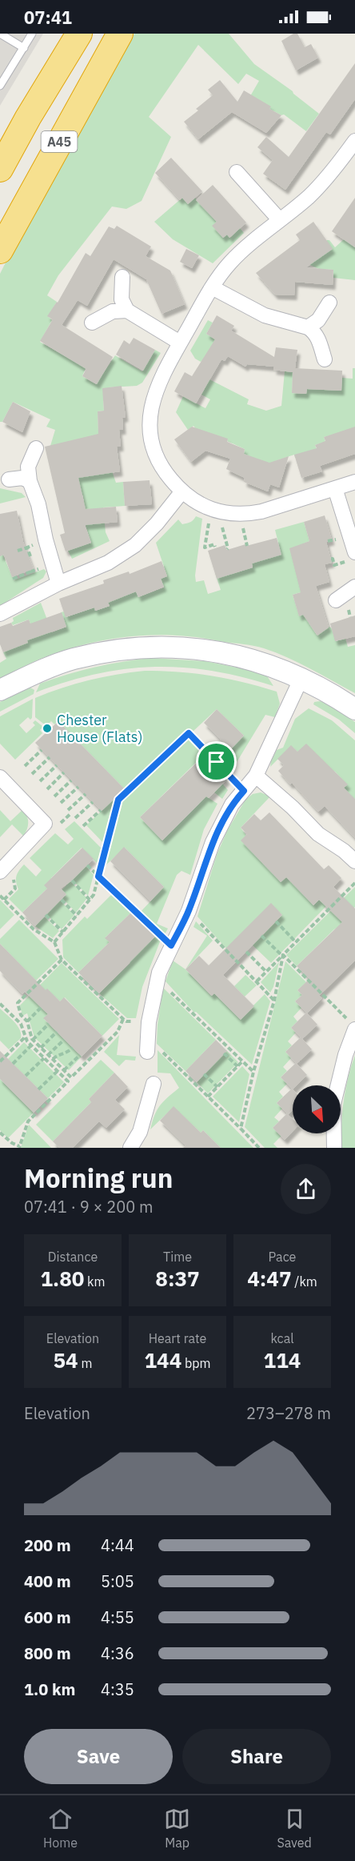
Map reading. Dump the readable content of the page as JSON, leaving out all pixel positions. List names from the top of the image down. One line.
{"streets":{"highway":["A45"]},"places":["Chester House (Flats)"],"north":"bottom right","page":{"status":"07:41","heading":["Morning run","07:41 · 9 × 200 m"],"stats":[["Distance","1.80 km"],["Time","8:37"],["Pace","4:47 /km"],["Elevation","54 m"],["Heart rate","144 bpm"],["kcal","114"]],"chart":["Elevation","273–278 m"],"list":[{"name":"200 m","note":"4:44"},{"name":"400 m","note":"5:05"},{"name":"600 m","note":"4:55"},{"name":"800 m","note":"4:36"},{"name":"1.0 km","note":"4:35"}],"buttons":["Save","Share"],"tabs":["Home","Map","Saved"]}}
